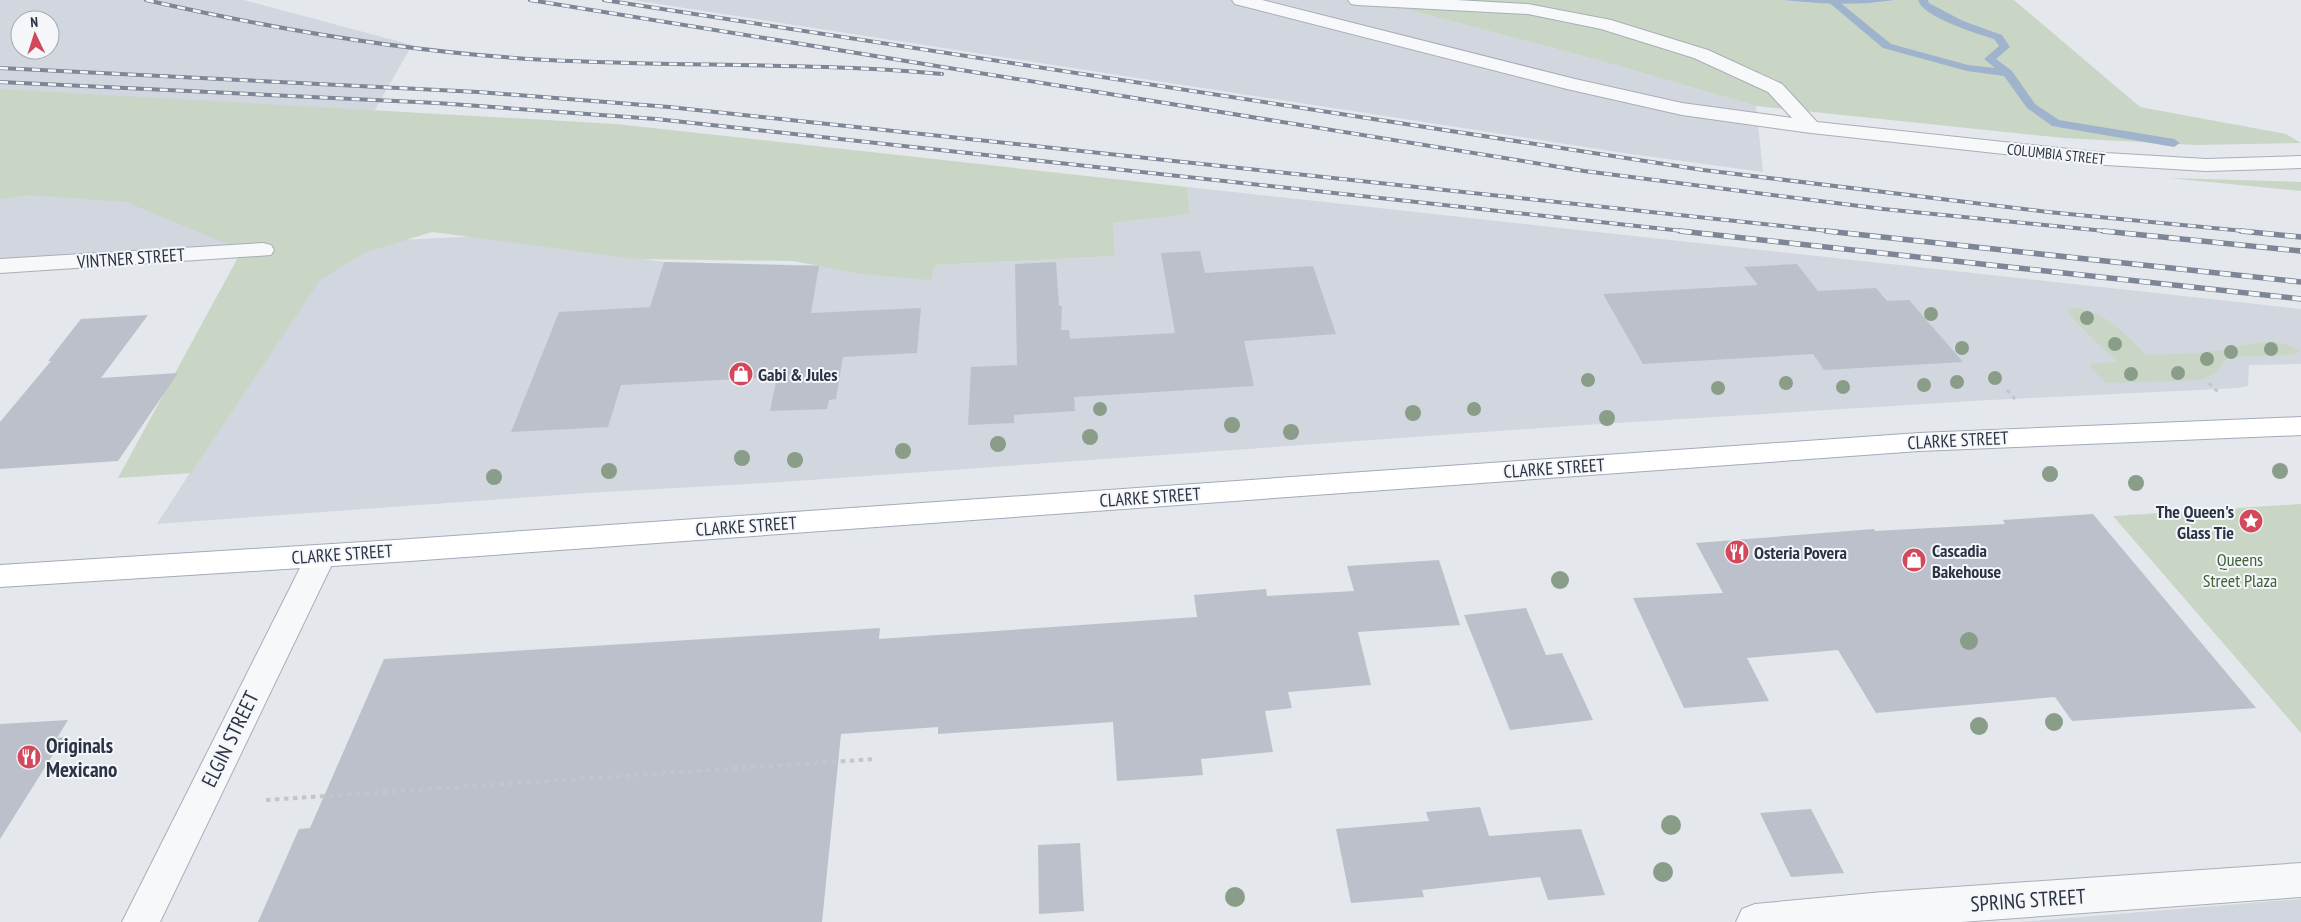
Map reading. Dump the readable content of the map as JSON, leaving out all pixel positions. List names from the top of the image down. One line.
{"streets":{"main road":["CLARKE STREET"],"street":["COLUMBIA STREET","VINTNER STREET","ELGIN STREET","SPRING STREET"]},"crossings":[["CLARKE STREET","ELGIN STREET"]],"parks":["Queens Street Plaza"],"places":{"shop":["Gabi & Jules","Cascadia Bakehouse"],"place":["The Queen's Glass Tie"],"restaurant":["Osteria Povera","Originals Mexicano"]},"north":"top"}
